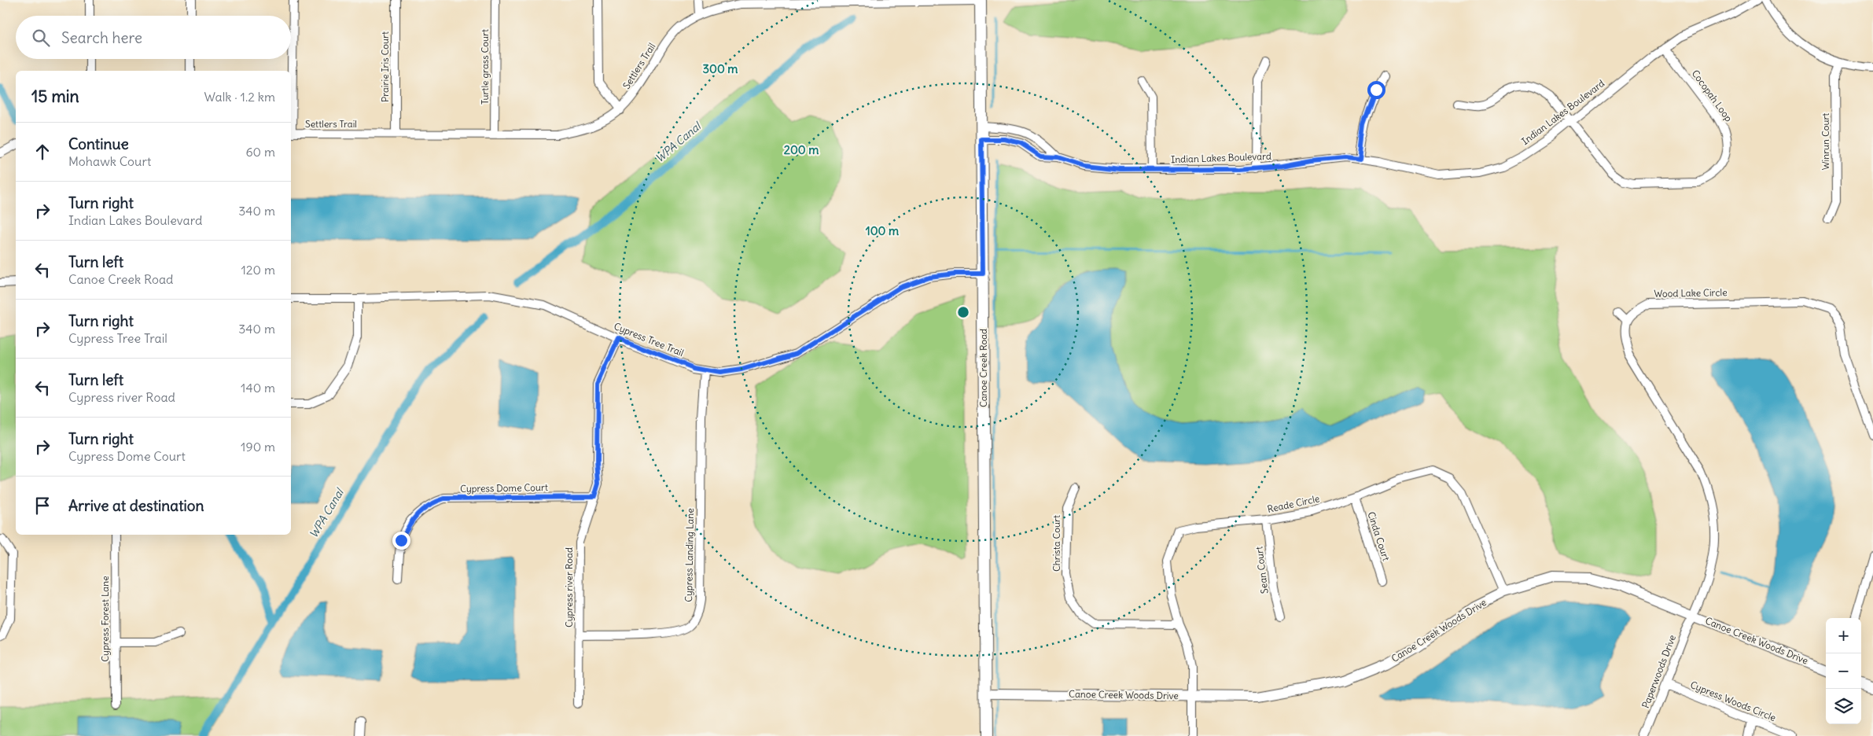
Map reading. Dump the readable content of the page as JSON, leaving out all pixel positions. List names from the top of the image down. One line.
{"streets":{"main road":["Canoe Creek Road"],"street":["Settlers Trail","Prairie Iris Court","Turtle grass Court","Cocopah Loop","Indian Lakes Boulevard","Winrun Court","Wood Lake Circle","Cypress Tree Trail","Cypress Dome Court","Reade Circle","Cinda Court","Christa Court","Cypress Landing Lane","Sean Court","Cypress river Road","Cypress Forest Lane","Canoe Creek Woods Drive","Paperwoods Drive","Cypress Woods Circle"]},"crossings":[["Settlers Trail","Prairie Iris Court"],["Settlers Trail","Turtle grass Court"],["Settlers Trail","Canoe Creek Road"],["Cocopah Loop","Indian Lakes Boulevard"],["Indian Lakes Boulevard","Canoe Creek Road"],["Cypress Tree Trail","Canoe Creek Road"],["Cypress Tree Trail","Cypress Landing Lane"],["Cypress Tree Trail","Cypress river Road"],["Canoe Creek Road","Canoe Creek Woods Drive"],["Cypress Dome Court","Cypress river Road"],["Reade Circle","Cinda Court"],["Reade Circle","Christa Court"],["Reade Circle","Sean Court"],["Reade Circle","Canoe Creek Woods Drive"],["Cypress Landing Lane","Cypress river Road"],["Canoe Creek Woods Drive","Paperwoods Drive"],["Paperwoods Drive","Cypress Woods Circle"]],"water":["WPA Canal"],"page":{"search":"Search here","heading":["15 min","Walk · 1.2 km"],"list":[["Continue","Mohawk Court","60 m"],["Turn right","Indian Lakes Boulevard","340 m"],["Turn left","Canoe Creek Road","120 m"],["Turn right","Cypress Tree Trail","340 m"],["Turn left","Cypress river Road","140 m"],["Turn right","Cypress Dome Court","190 m"],"Arrive at destination"],"map_buttons":["+","−"]},"rings":["300 m","200 m","100 m"]}
